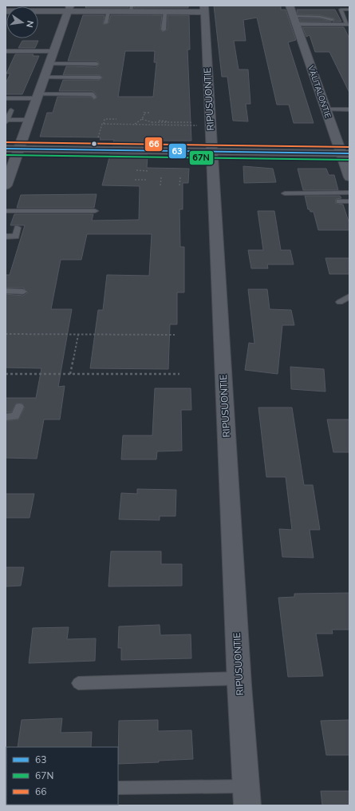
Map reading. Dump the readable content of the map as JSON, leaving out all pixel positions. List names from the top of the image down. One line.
{"streets":{"street":["VÄLITALONTIE","RIPUSUONTIE"]},"lines":["transit line 66","transit line 63","transit line 67N"],"legend":["63","67N","66"],"north":"right"}
